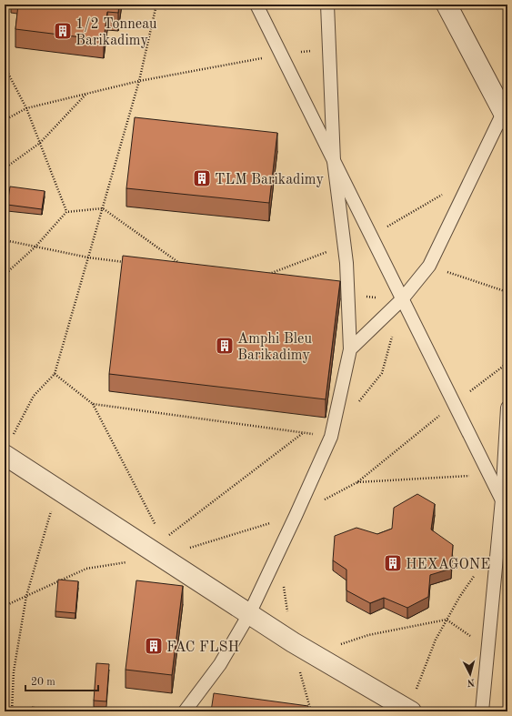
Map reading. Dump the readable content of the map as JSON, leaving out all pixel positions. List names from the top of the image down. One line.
{"places":{"building":["1/2 Tonneau Barikadimy","TLM Barikadimy","Amphi Bleu Barikadimy","HEXAGONE","FAC FLSH"]},"scale_bar":"20 m","north":"bottom"}
